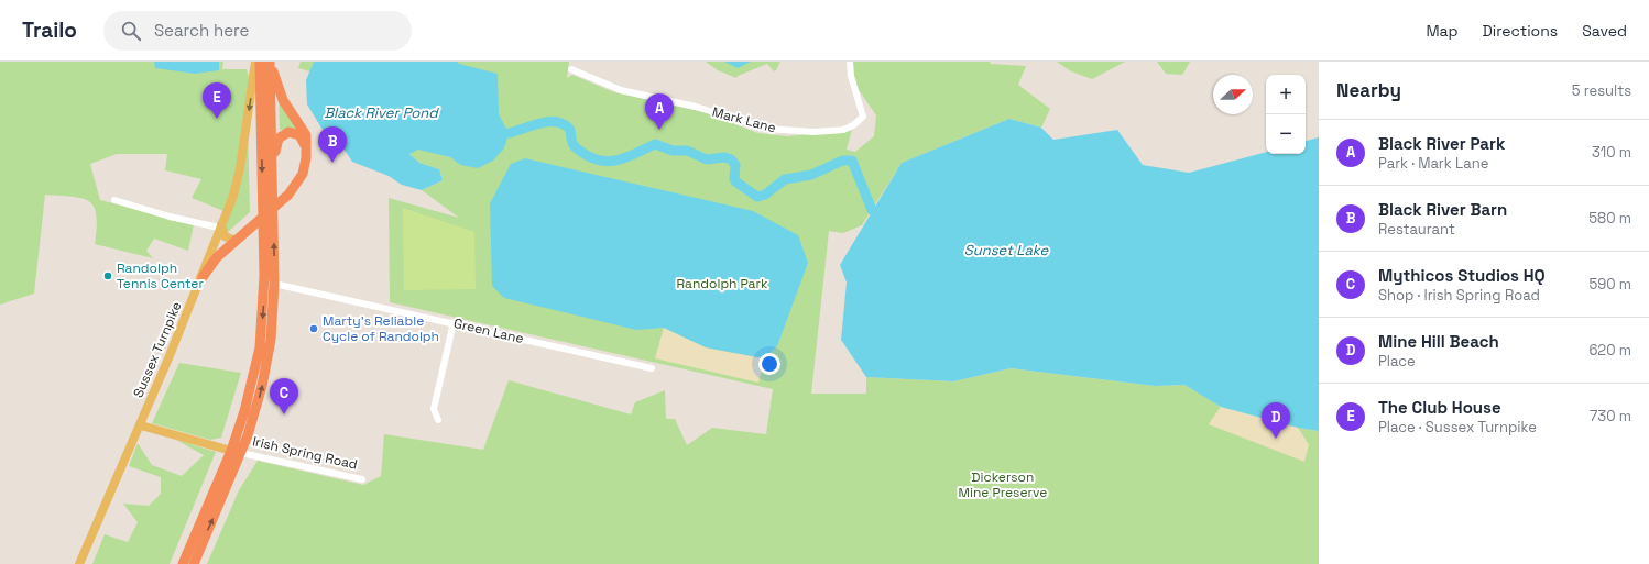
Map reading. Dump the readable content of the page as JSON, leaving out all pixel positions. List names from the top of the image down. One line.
{"streets":{"main road":["Sussex Turnpike","Irish Spring Road"],"street":["Mark Lane","Green Lane"]},"crossings":[["Sussex Turnpike","Irish Spring Road"]],"water":["Black River Pond","Sunset Lake"],"parks":["Randolph Park","Dickerson Mine Preserve"],"places":["Randolph Tennis Center","Marty's Reliable Cycle of Randolph"],"north":"right","page":{"header":"Trailo","search":"Search here","nav":["Map","Directions","Saved"],"heading":["Nearby","5 results"],"map_buttons":["+","−"],"pins":["E","A","B","C","D"],"list":[{"mark":"A","name":"Black River Park","note":"Park · Mark Lane","value":"310 m"},{"mark":"B","name":"Black River Barn","note":"Restaurant","value":"580 m"},{"mark":"C","name":"Mythicos Studios HQ","note":"Shop · Irish Spring Road","value":"590 m"},{"mark":"D","name":"Mine Hill Beach","note":"Place","value":"620 m"},{"mark":"E","name":"The Club House","note":"Place · Sussex Turnpike","value":"730 m"}]}}
